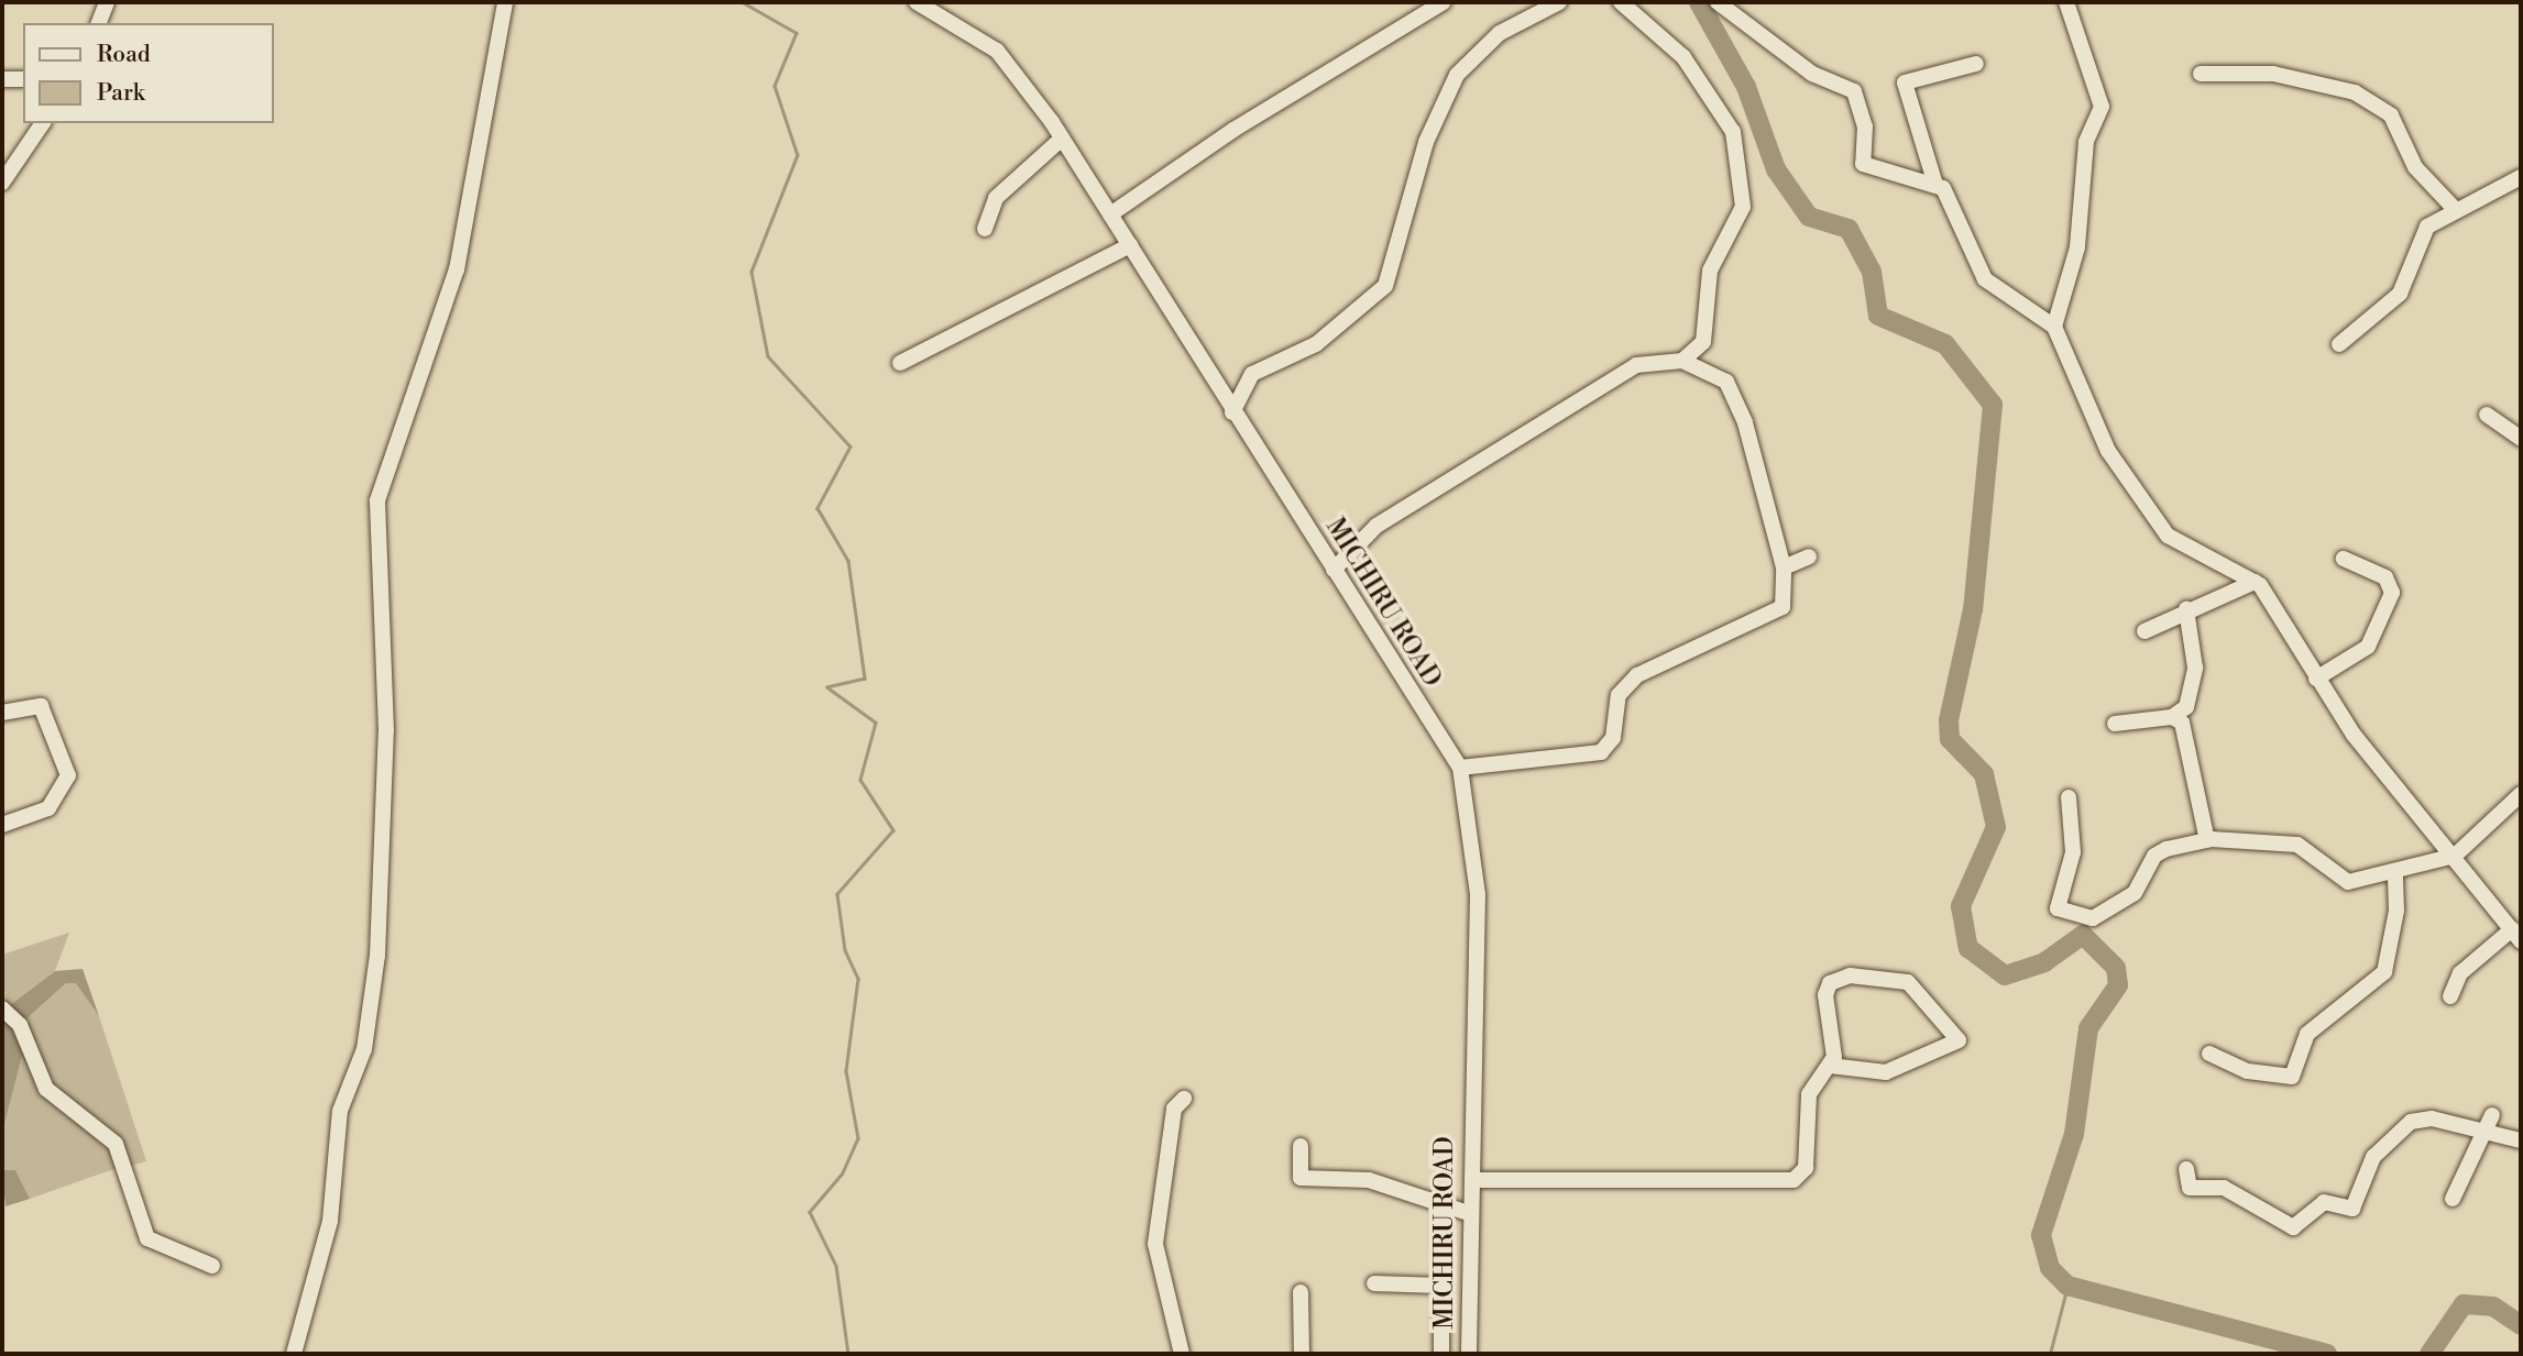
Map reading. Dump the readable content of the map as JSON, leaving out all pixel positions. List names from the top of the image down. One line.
{"streets":{"street":["MICHIRU ROAD"]},"legend":["Road","Park"]}
